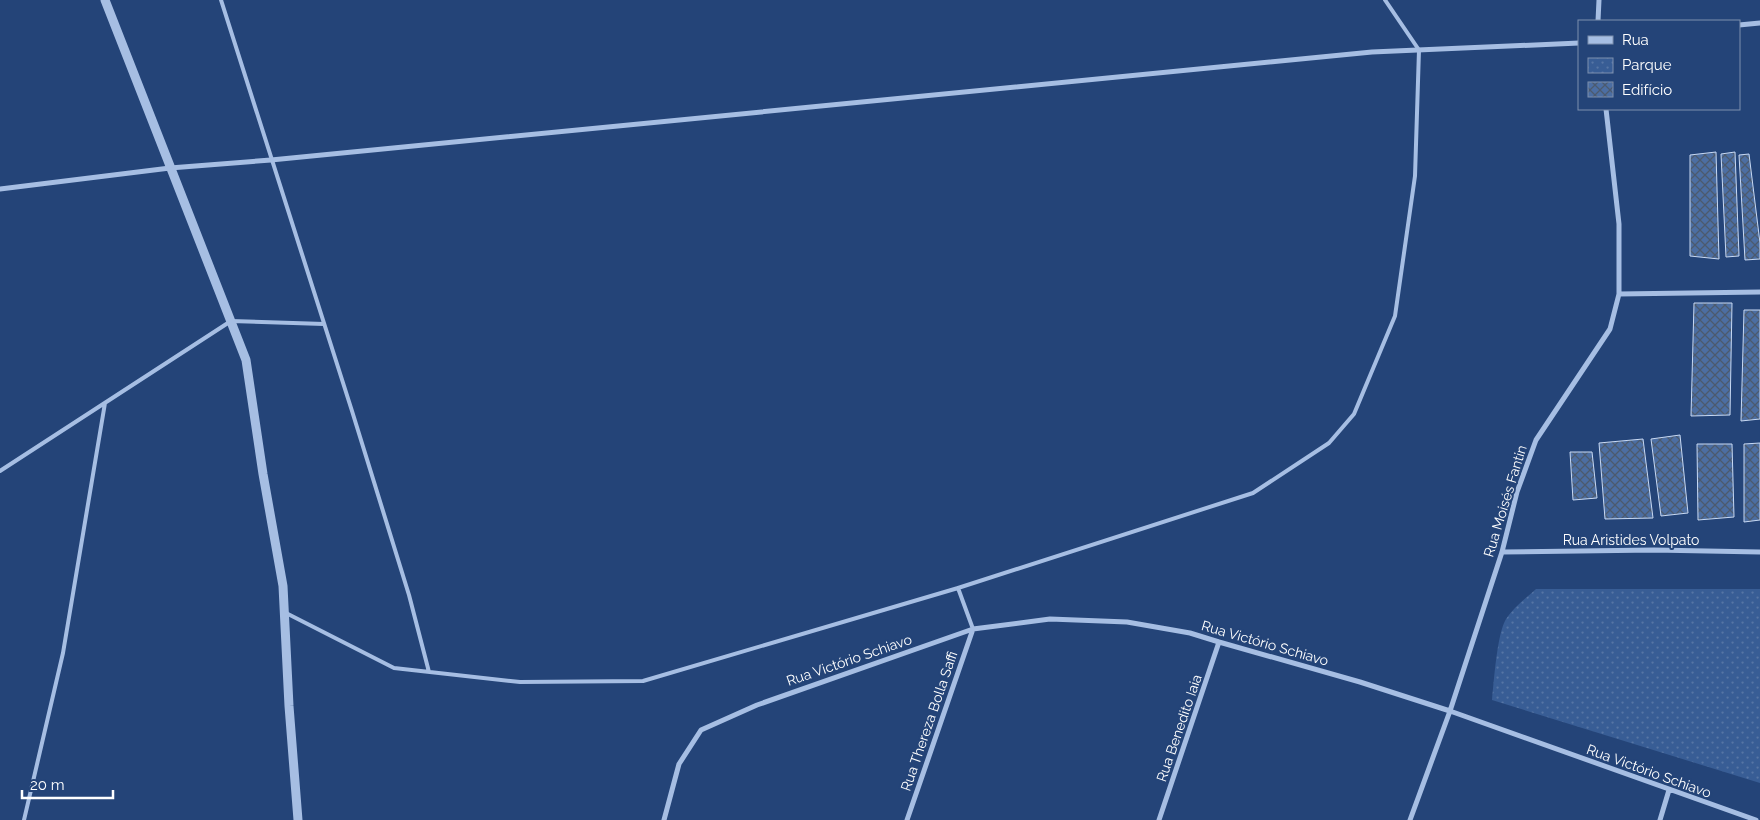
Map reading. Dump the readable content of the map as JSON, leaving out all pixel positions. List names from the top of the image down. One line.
{"streets":{"street":["Rua Moisés Fantin","Rua Aristides Volpato","Rua Victório Schiavo","Rua Thereza Bolla Saffi","Rua Benedito Iaia"]},"crossings":[["Rua Moisés Fantin","Rua Aristides Volpato"],["Rua Moisés Fantin","Rua Victório Schiavo"],["Rua Victório Schiavo","Rua Thereza Bolla Saffi"],["Rua Victório Schiavo","Rua Benedito Iaia"]],"legend":["Rua","Parque","Edifício"],"scale_bar":"20 m"}
